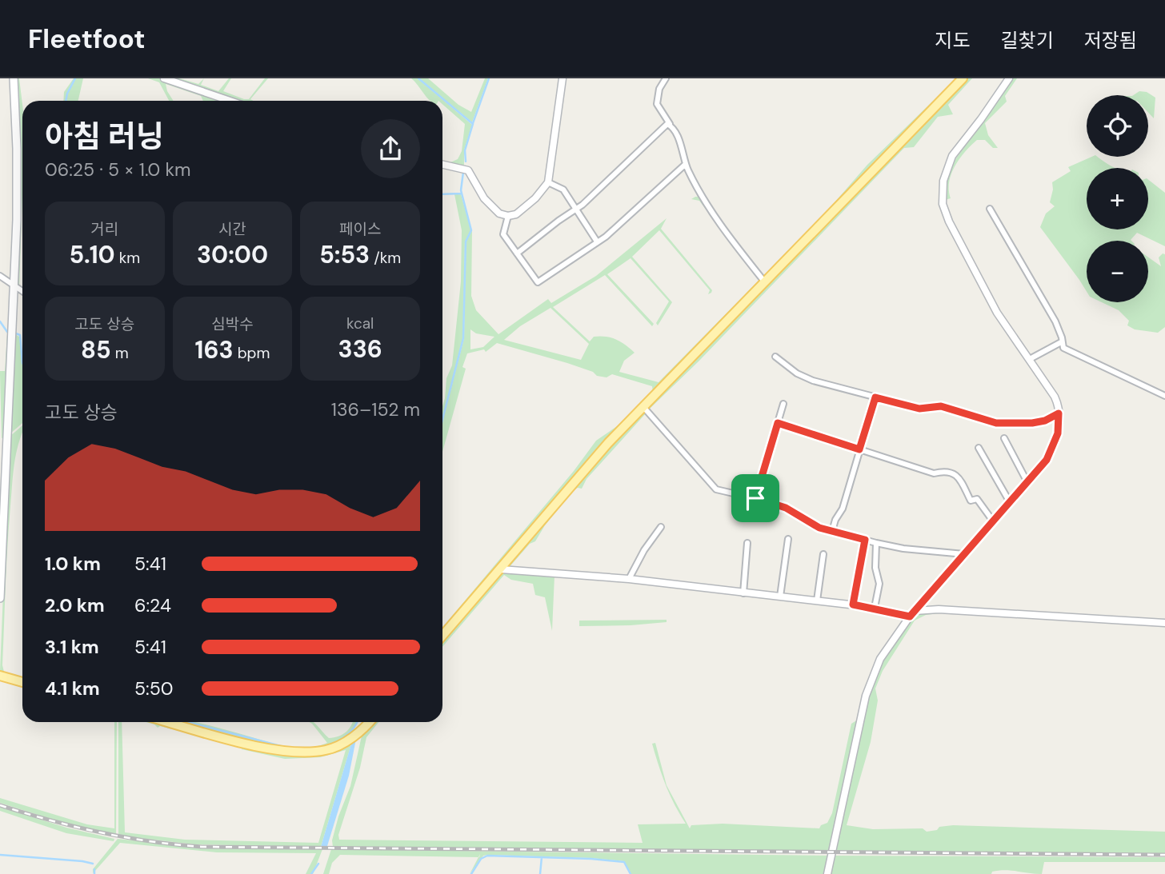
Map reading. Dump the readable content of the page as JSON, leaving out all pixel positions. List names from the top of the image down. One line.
{"page":{"header":"Fleetfoot","nav":["지도","길찾기","저장됨"],"map_buttons":["+","−"],"heading":["아침 러닝","06:25 · 5 × 1.0 km"],"stats":[["거리","5.10 km"],["시간","30:00"],["페이스","5:53 /km"],["고도 상승","85 m"],["심박수","163 bpm"],["kcal","336"]],"chart":["고도 상승","136–152 m"],"list":[{"name":"1.0 km","note":"5:41"},{"name":"2.0 km","note":"6:24"},{"name":"3.1 km","note":"5:41"},{"name":"4.1 km","note":"5:50"}]}}
